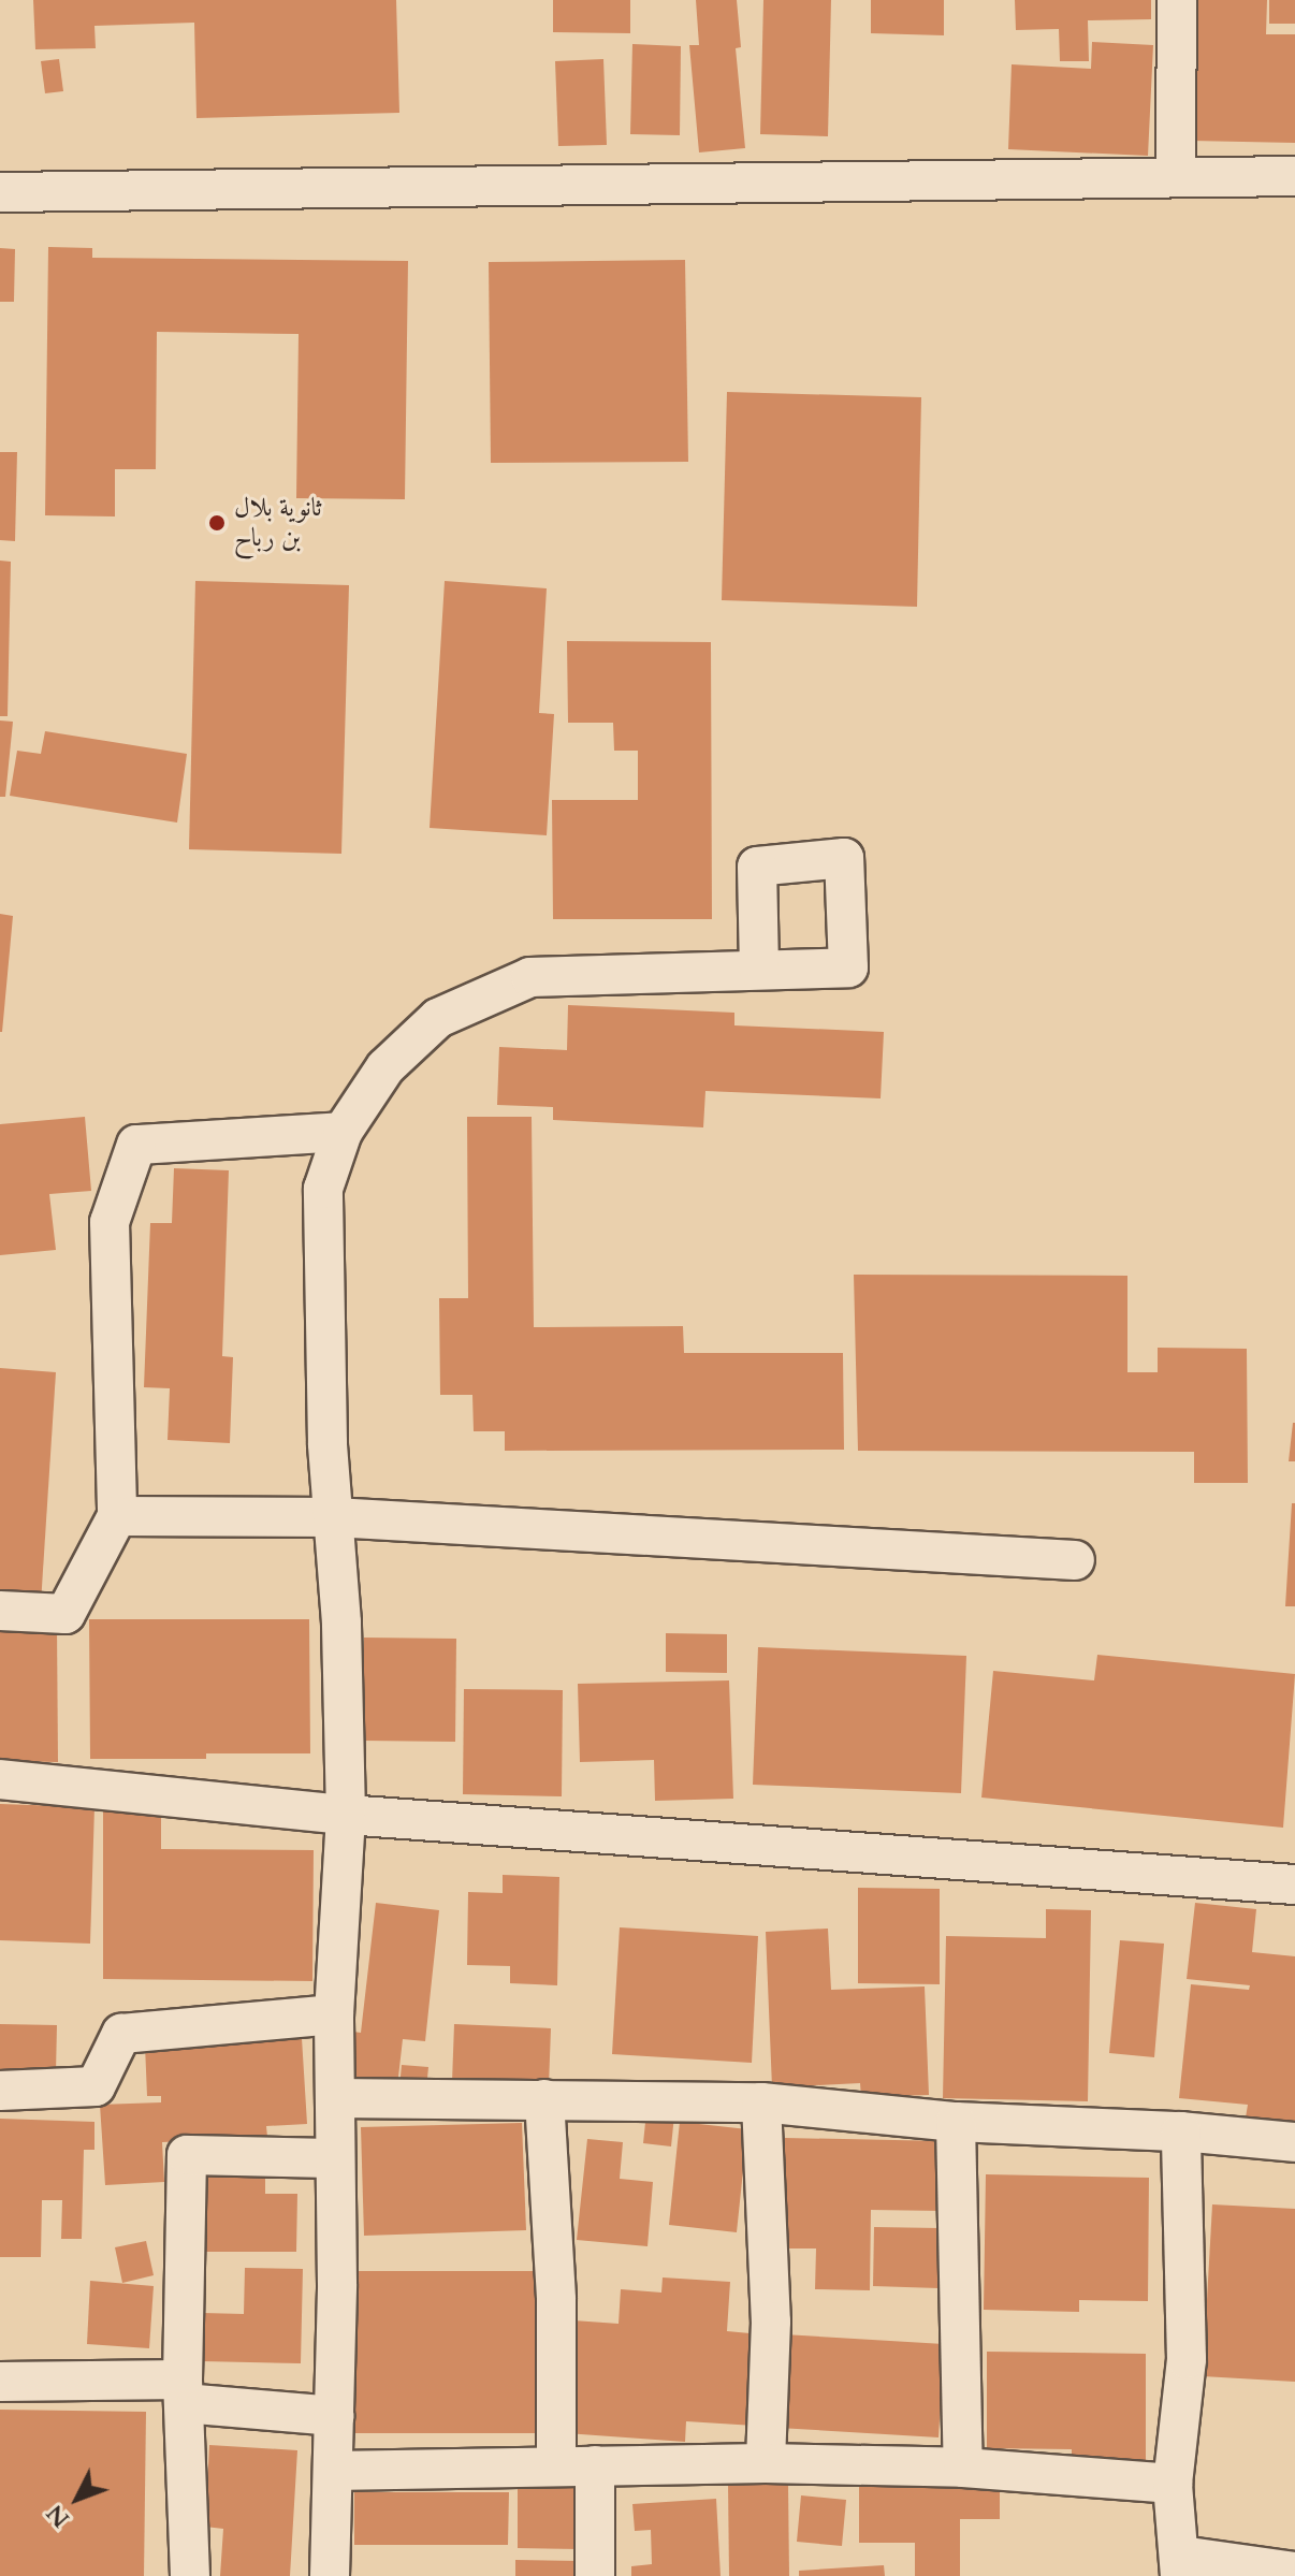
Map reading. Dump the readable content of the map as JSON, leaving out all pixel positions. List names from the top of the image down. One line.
{"places":["ثانوية بلال بن رباح"],"north":"bottom left"}
